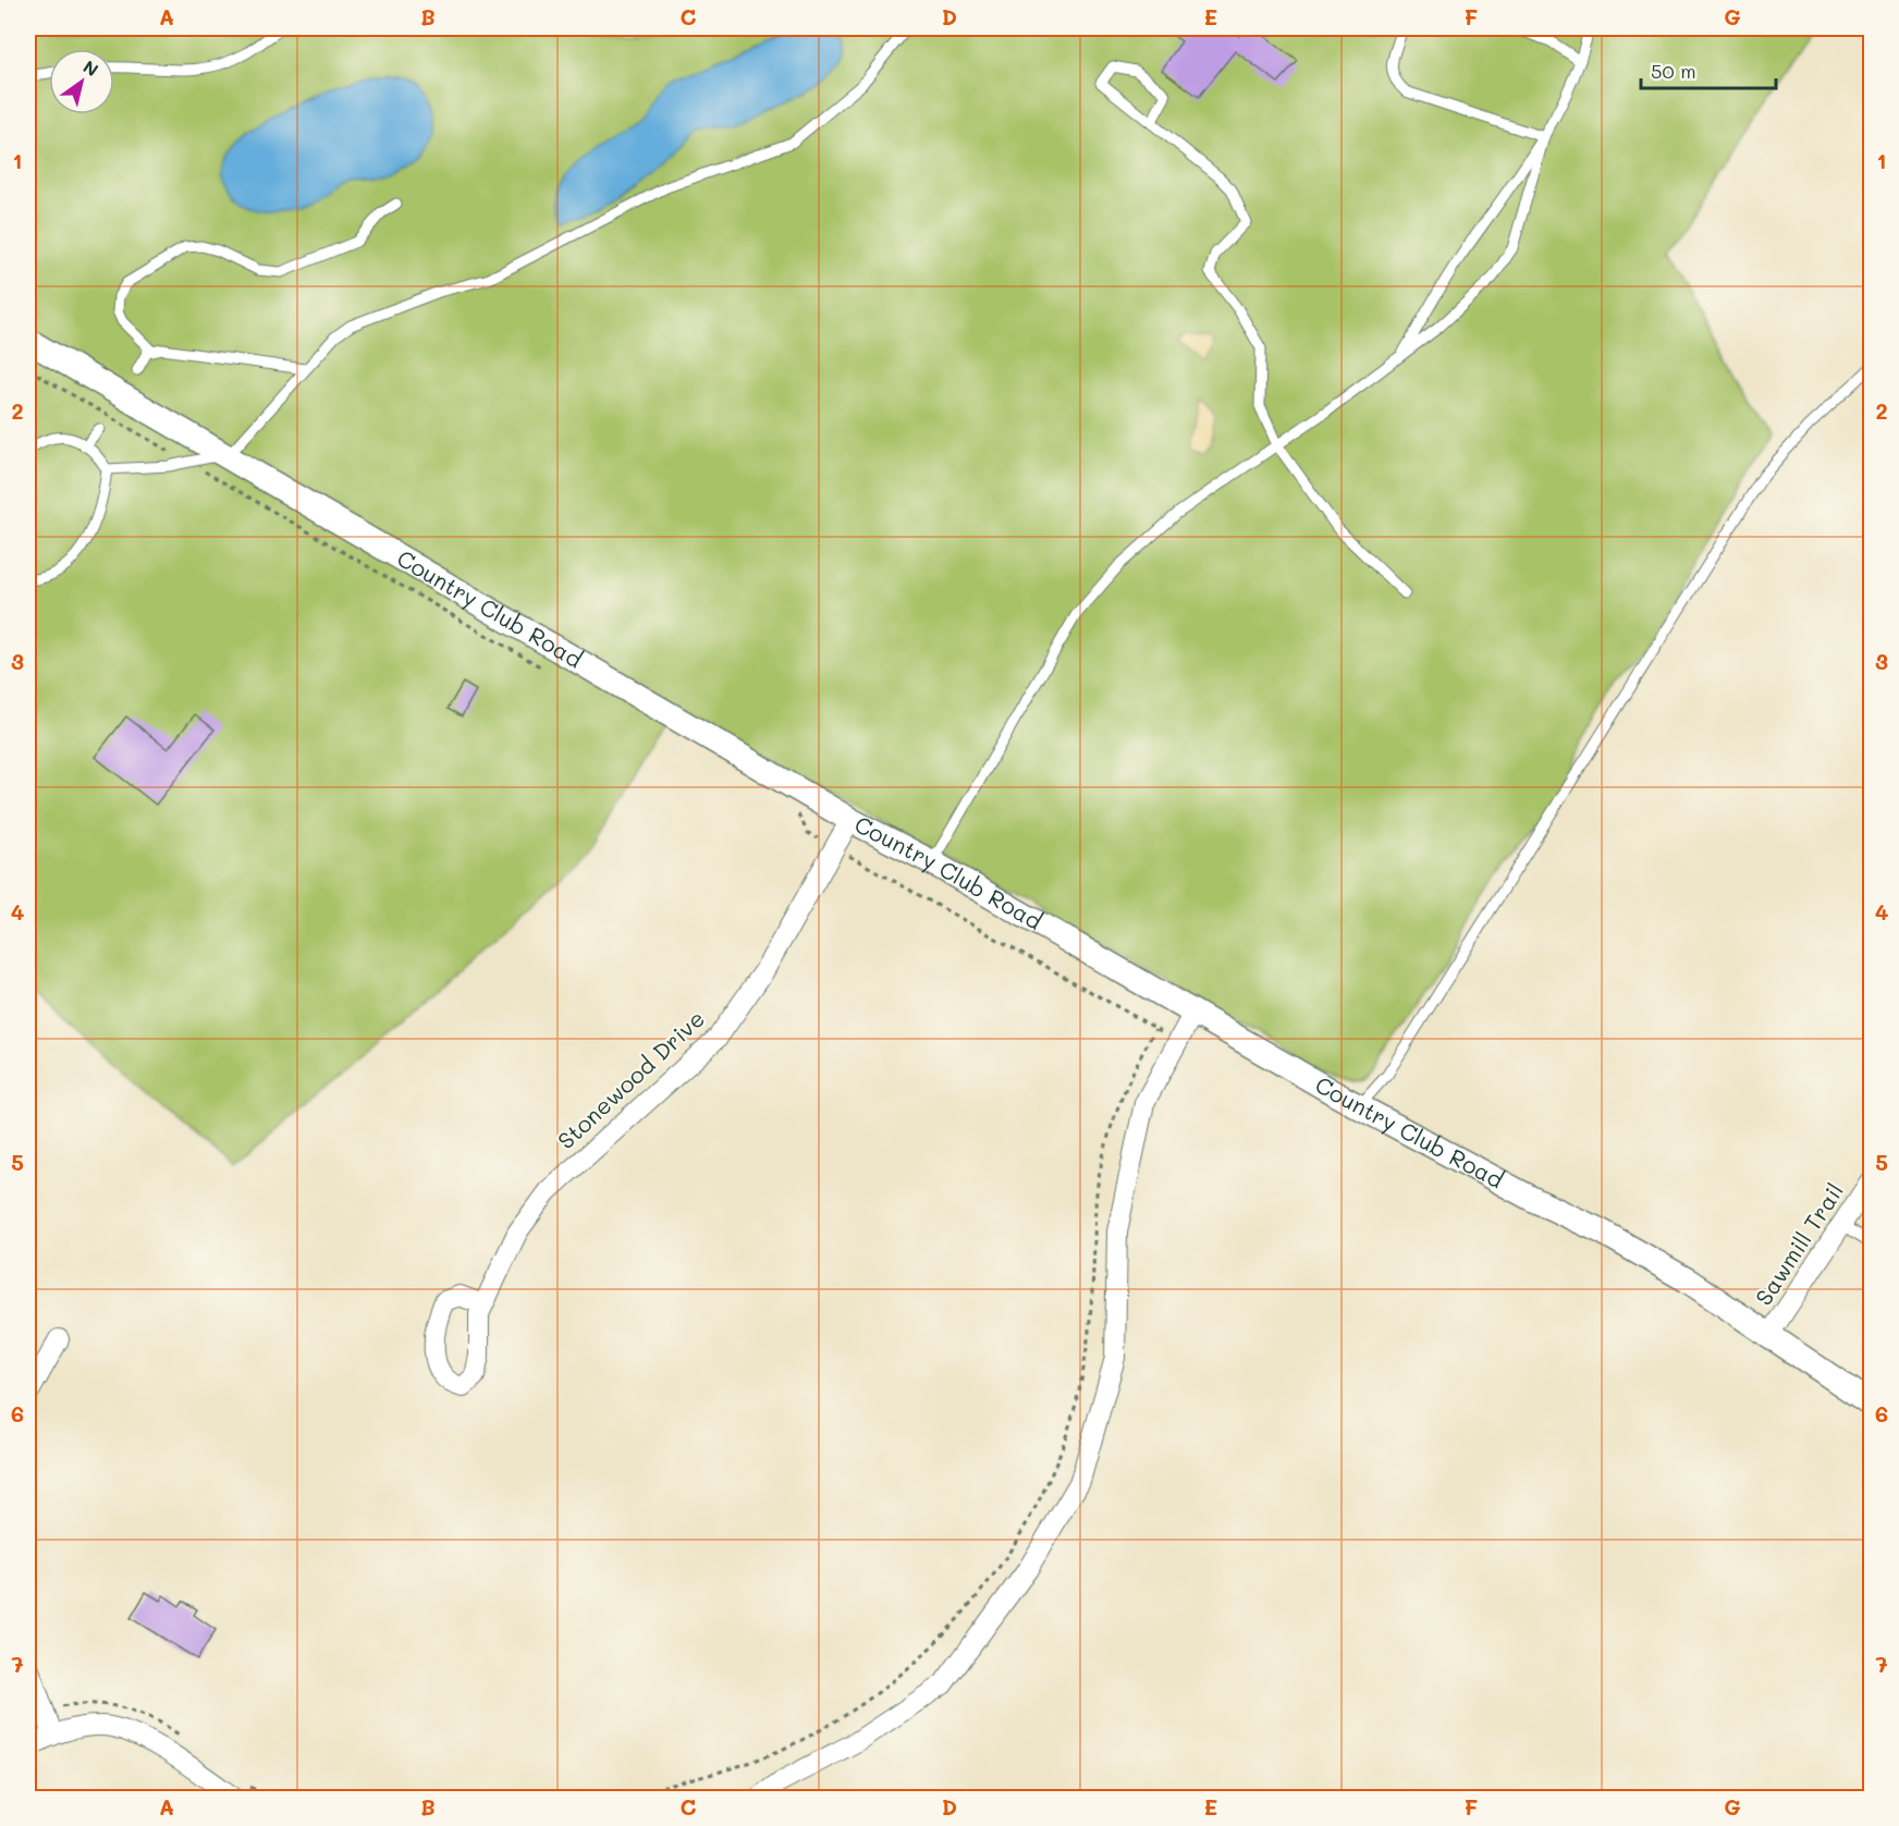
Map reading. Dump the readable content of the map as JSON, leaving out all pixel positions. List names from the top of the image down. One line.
{"streets":{"street":["Country Club Road","Stonewood Drive","Sawmill Trail"]},"crossings":[["Country Club Road","Stonewood Drive"],["Country Club Road","Sawmill Trail"]],"scale_bar":"50 m","north":"top right","grid":{"columns":["A","B","C","D","E","F","G"],"rows":["1","2","3","4","5","6","7"]}}
